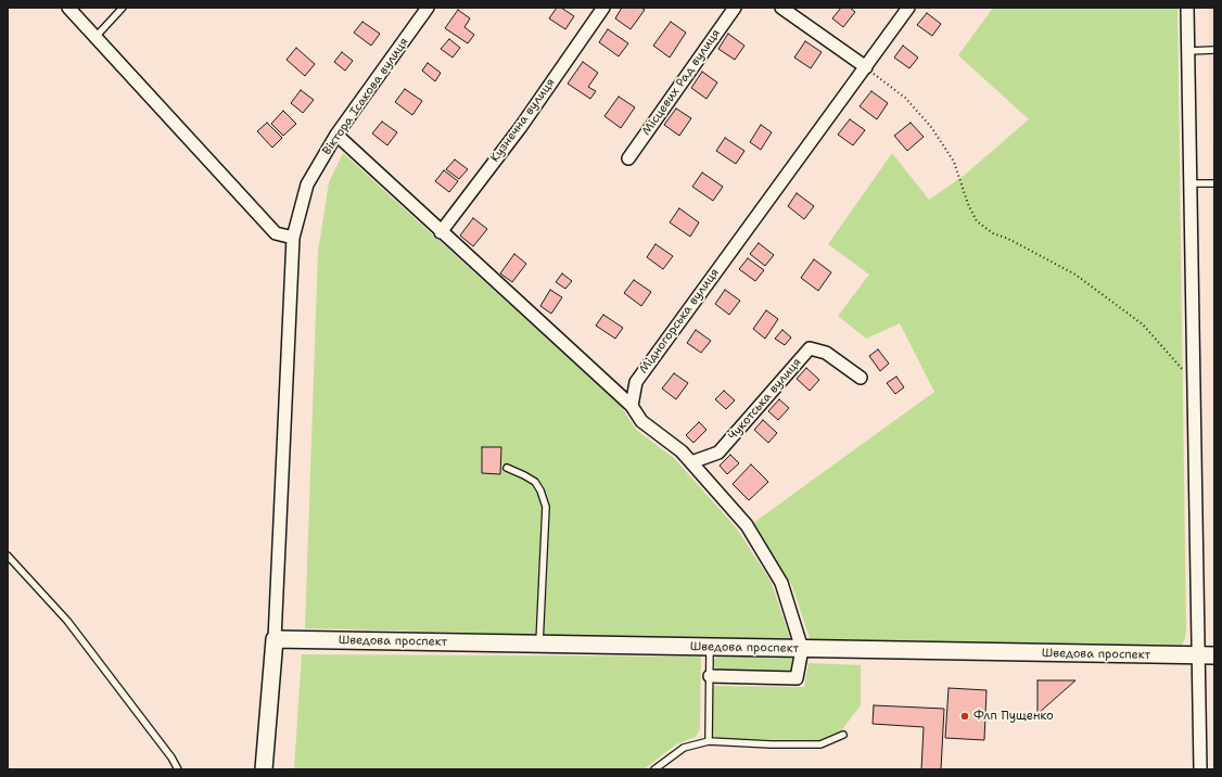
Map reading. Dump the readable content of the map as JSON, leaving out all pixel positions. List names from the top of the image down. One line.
{"streets":{"street":["Місцевих Рад вулиця","Віктора Ісакова вулиця","Кузнечна вулиця","Мідногорська вулиця","Чукотська вулиця","Шведова проспект"]},"crossings":[["Віктора Ісакова вулиця","Шведова проспект"]],"places":["Флп Пущенко"]}
